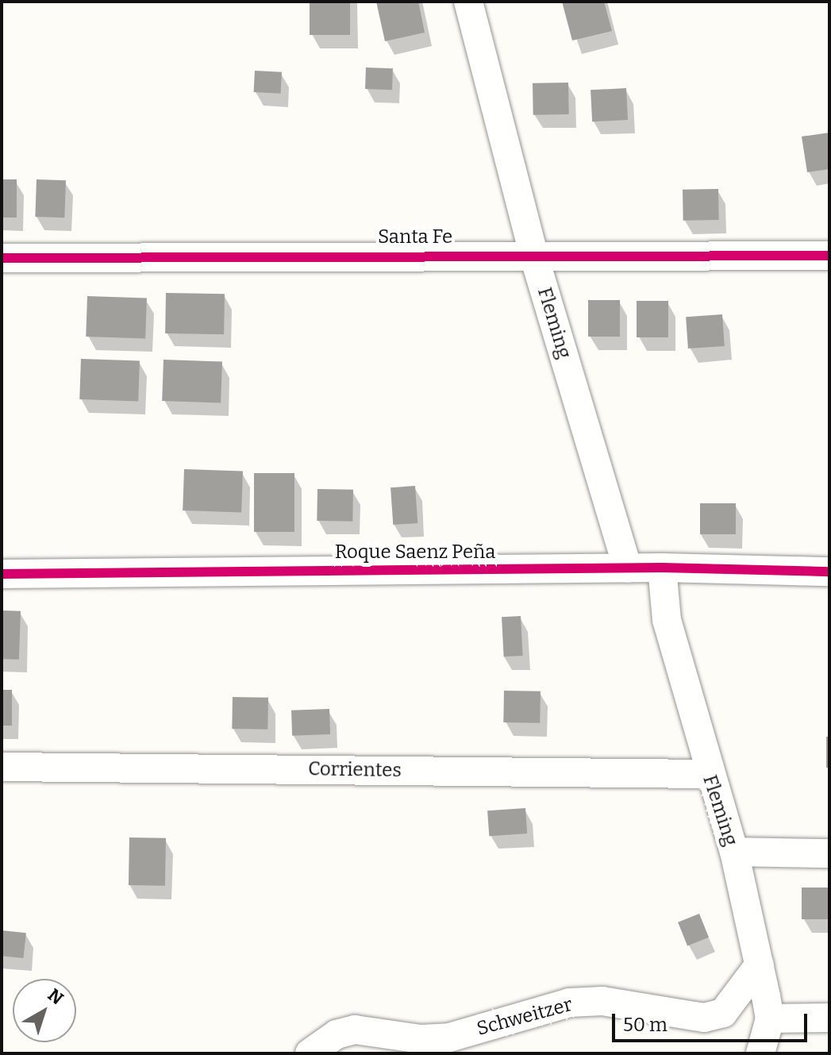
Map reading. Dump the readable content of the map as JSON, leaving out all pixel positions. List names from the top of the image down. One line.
{"streets":{"street":["Santa Fe","Fleming","Roque Saenz Peña","Corrientes","Schweitzer"]},"crossings":[["Santa Fe","Fleming"],["Fleming","Roque Saenz Peña"],["Fleming","Corrientes"],["Fleming","Schweitzer"]],"scale_bar":"50 m","north":"top right"}
